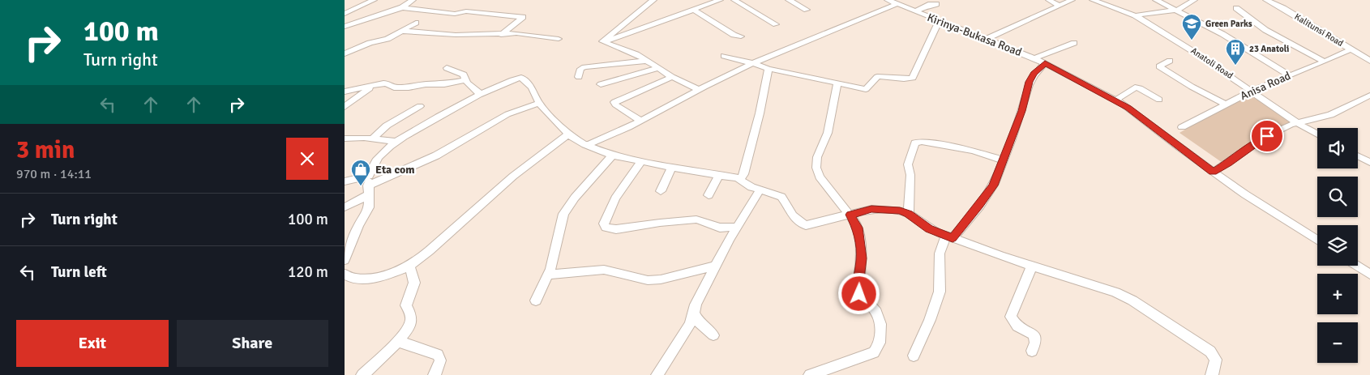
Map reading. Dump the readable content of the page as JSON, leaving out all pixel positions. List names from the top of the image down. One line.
{"streets":{"street":["Kalitunsi Road","Kirinya-Bukasa Road","Anatoli Road","Anisa Road"]},"crossings":[["Kalitunsi Road","Anisa Road"],["Anatoli Road","Anisa Road"]],"places":{"school or university":["Green Parks"],"building":["23 Anatoli"],"shop":["Eta com"]},"page":{"turn":["100 m","Turn right"],"heading":["3 min","970 m · 14:11"],"map_buttons":["+","−"],"list":[{"name":"Turn right","value":"100 m"},{"name":"Turn left","value":"120 m"}],"buttons":["Exit","Share"]}}
